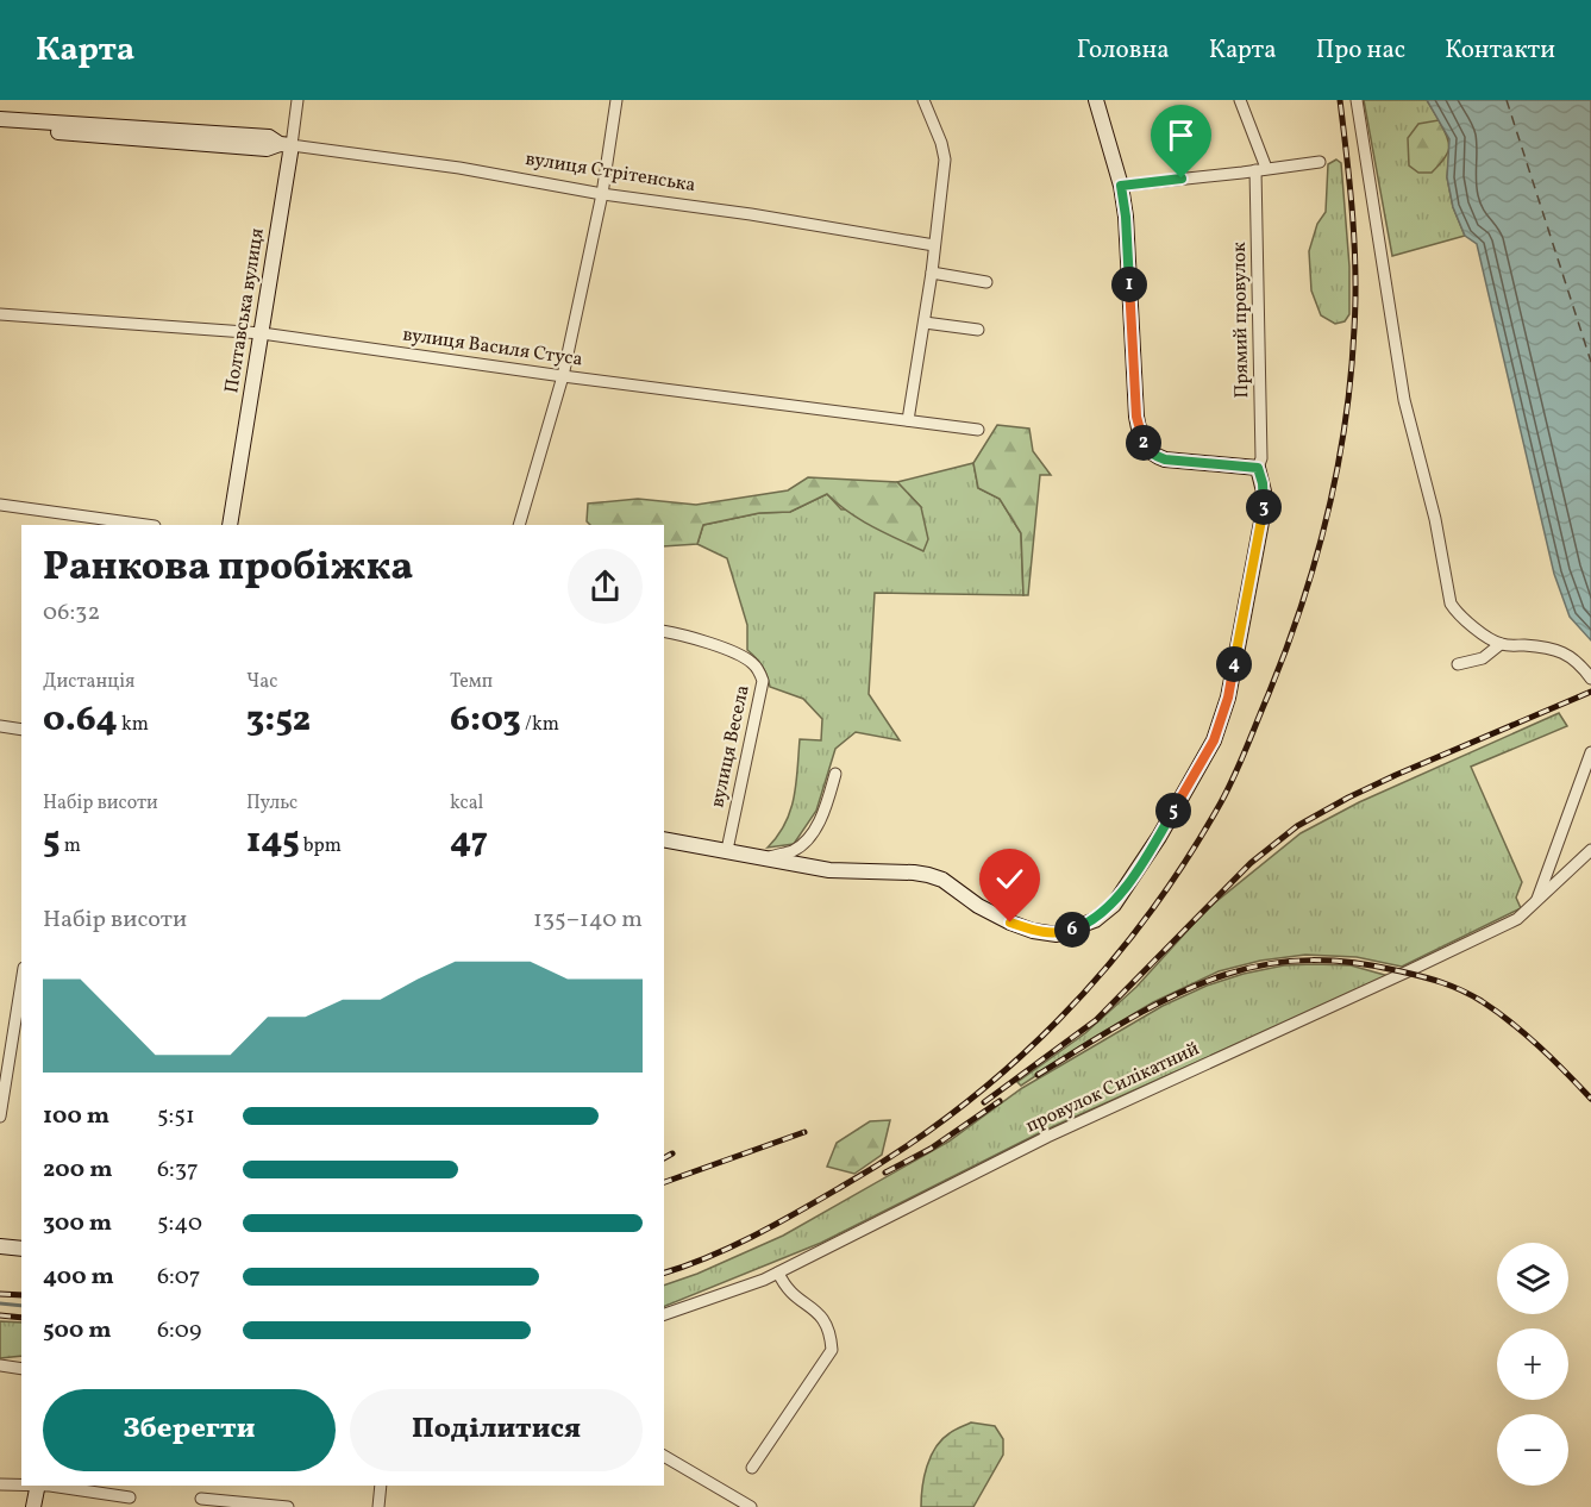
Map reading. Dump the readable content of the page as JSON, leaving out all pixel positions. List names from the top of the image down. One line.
{"streets":{"street":["вулиця Стрітенська","Полтавська вулиця","Прямий провулок","вулиця Василя Стуса","вулиця Весела","провулок Силікатний"]},"crossings":[["вулиця Стрітенська","Полтавська вулиця"],["Полтавська вулиця","вулиця Василя Стуса"]],"page":{"header":"Карта","nav":["Головна","Карта","Про нас","Контакти"],"pins":["1","2","3","4","5","6"],"heading":["Ранкова пробіжка","06:32"],"stats":[["Дистанція","0.64 km"],["Час","3:52"],["Темп","6:03 /km"],["Набір висоти","5 m"],["Пульс","145 bpm"],["kcal","47"]],"chart":["Набір висоти","135–140 m"],"list":[{"name":"100 m","note":"5:51"},{"name":"200 m","note":"6:37"},{"name":"300 m","note":"5:40"},{"name":"400 m","note":"6:07"},{"name":"500 m","note":"6:09"}],"map_buttons":["+","−"],"buttons":["Зберегти","Поділитися"]}}
